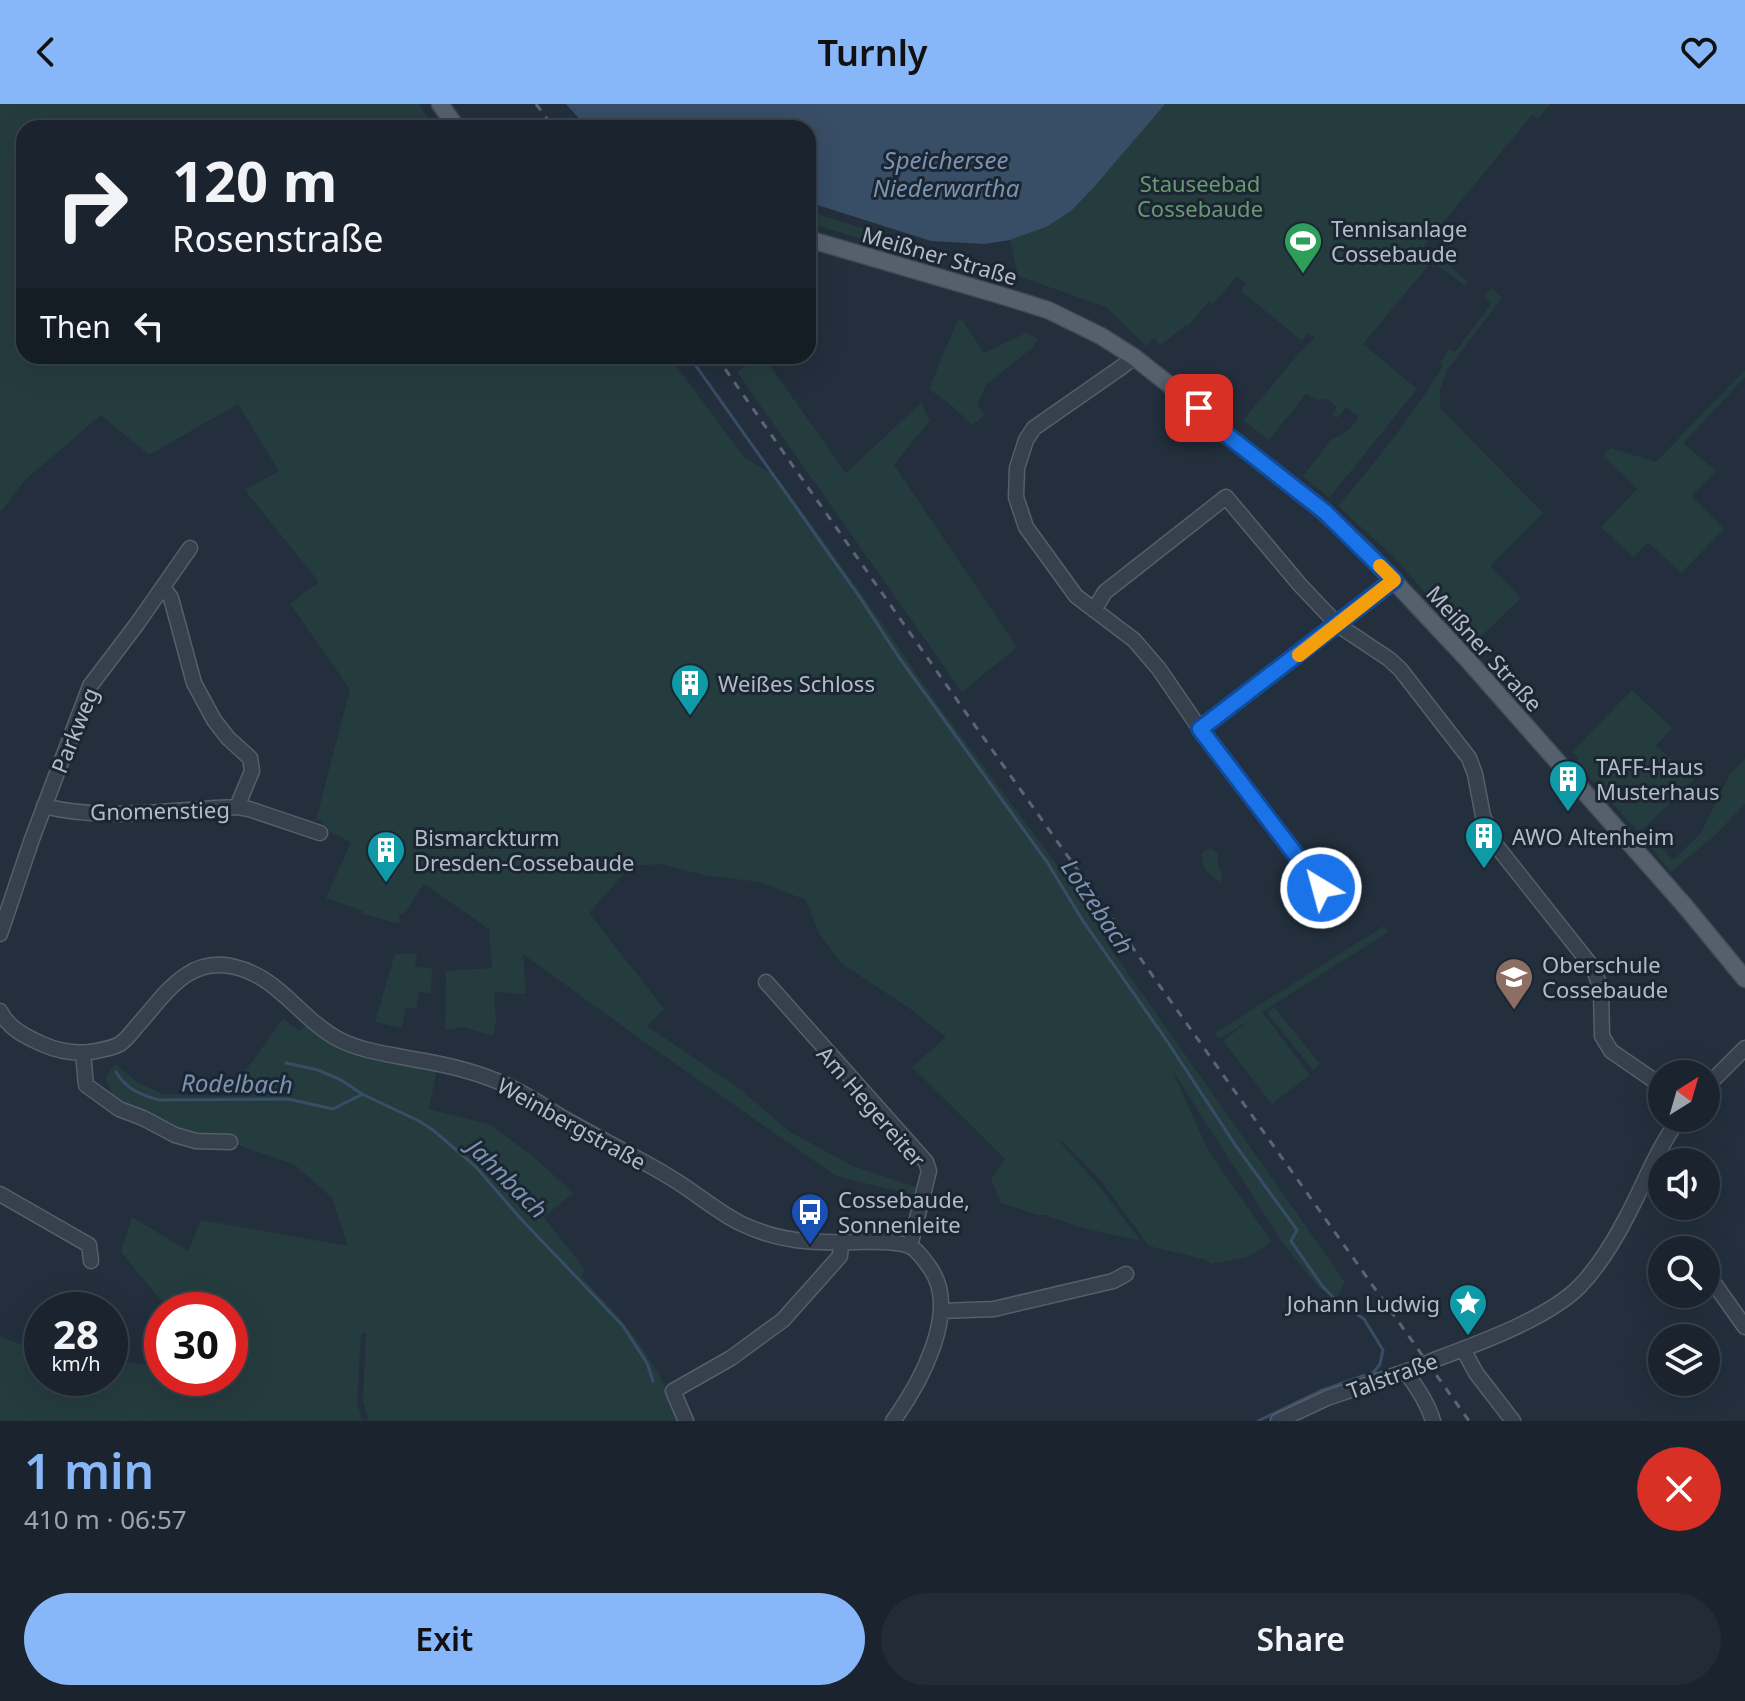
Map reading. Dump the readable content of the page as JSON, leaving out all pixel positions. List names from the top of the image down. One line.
{"streets":{"main road":["Meißner Straße"],"street":["Parkweg","Gnomenstieg","Am Hegereiter","Weinbergstraße","Talstraße"]},"crossings":[["Parkweg","Gnomenstieg"],["Am Hegereiter","Weinbergstraße"]],"water":["Speichersee Niederwartha","Lotzebach","Rodelbach","Jahnbach"],"parks":["Stauseebad Cossebaude"],"places":{"sports":["Tennisanlage Cossebaude"],"building":["Weißes Schloss","TAFF-Haus Musterhaus","AWO Altenheim","Bismarckturm Dresden-Cossebaude"],"school or university":["Oberschule Cossebaude"],"bus stop":["Cossebaude, Sonnenleite"],"place":["Johann Ludwig"]},"north":"top right","page":{"header":"Turnly","turn":["120 m","Rosenstraße"],"then":"Then","speed":"28 km/h","limit":"30","heading":["1 min","410 m · 06:57"],"buttons":["Exit","Share"]}}
